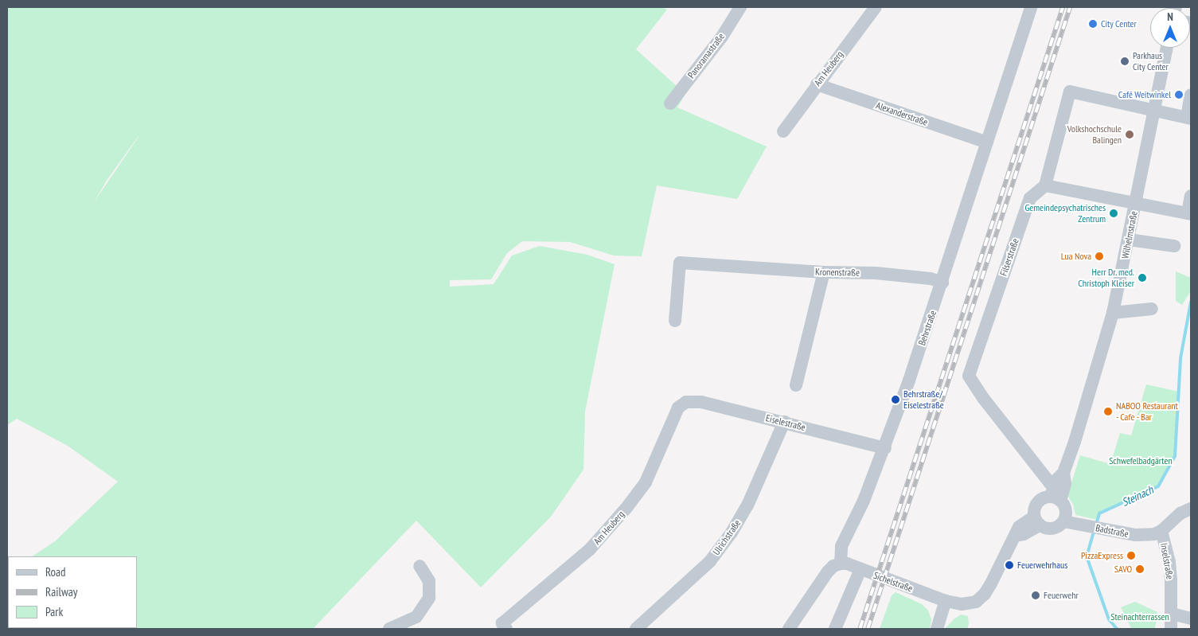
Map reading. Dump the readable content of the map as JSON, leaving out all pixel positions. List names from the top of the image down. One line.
{"streets":{"street":["Panoramastraße","Am Heuberg","Alexanderstraße","Wilhelmstraße","Filserstraße","Kronenstraße","Behrstraße","Eiselestraße","Badstraße","Ulrichstraße","Inselstraße","Sichelstraße"]},"crossings":[["Am Heuberg","Alexanderstraße"],["Am Heuberg","Eiselestraße"],["Alexanderstraße","Behrstraße"],["Wilhelmstraße","Filserstraße"],["Wilhelmstraße","Badstraße"],["Wilhelmstraße","Sichelstraße"],["Filserstraße","Badstraße"],["Filserstraße","Sichelstraße"],["Kronenstraße","Behrstraße"],["Behrstraße","Eiselestraße"],["Behrstraße","Sichelstraße"],["Eiselestraße","Ulrichstraße"],["Badstraße","Inselstraße"],["Badstraße","Sichelstraße"]],"water":["Steinach"],"parks":["Schwefelbadgärten","Steinachterrassen"],"places":["City Center","Parkhaus City Center","Café Weitwinkel","Volkshochschule Balingen","Gemeindepsychatrisches Zentrum","Lua Nova","Herr Dr. med. Christoph Kleiser","Behrstraße/ Eiselestraße","NABOO Restaurant - Cafe - Bar","PizzaExpress","Feuerwehrhaus","SAVO","Feuerwehr"],"legend":["Road","Railway","Park"],"north":"top"}
